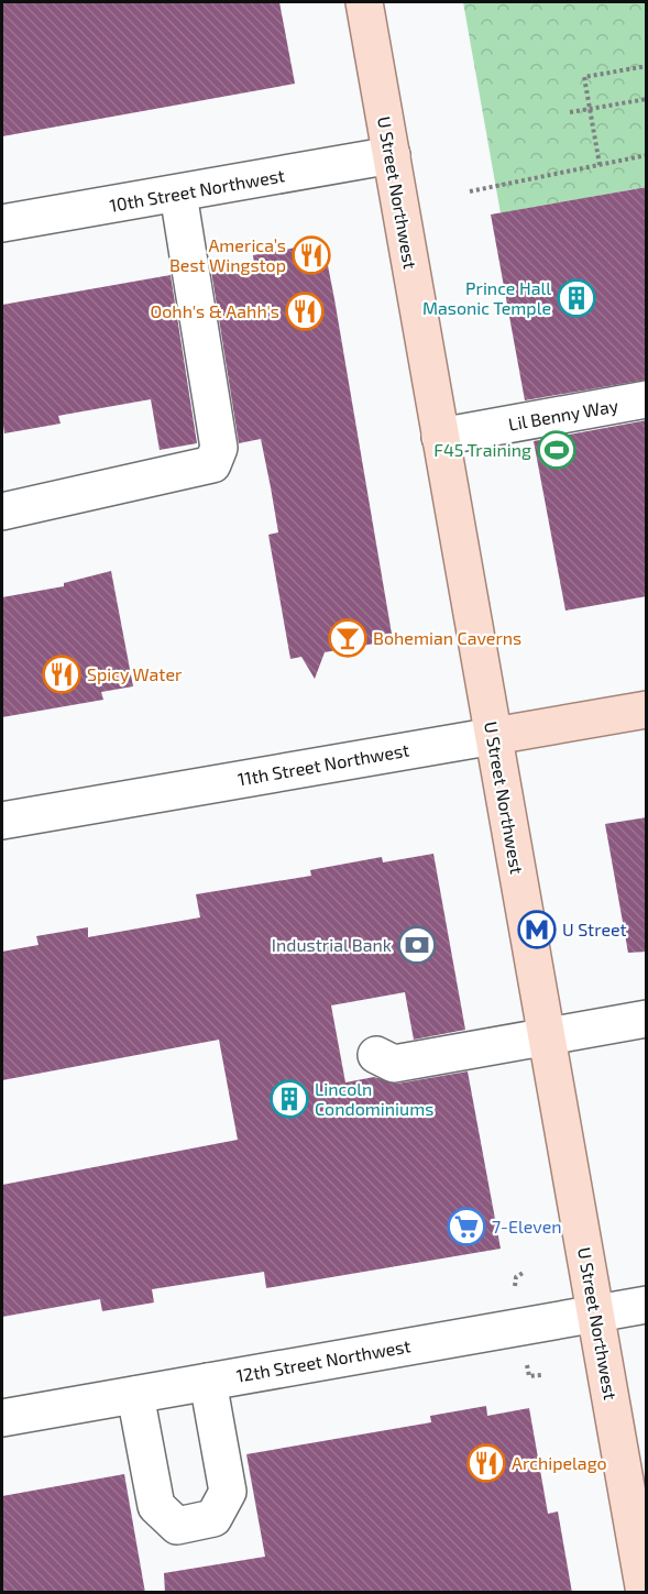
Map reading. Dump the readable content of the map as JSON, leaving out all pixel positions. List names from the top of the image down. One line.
{"streets":{"main road":["U Street Northwest","11th Street Northwest"],"street":["10th Street Northwest","Lil Benny Way","12th Street Northwest"]},"crossings":[["10th Street Northwest","U Street Northwest"],["U Street Northwest","Lil Benny Way"],["U Street Northwest","11th Street Northwest"],["U Street Northwest","12th Street Northwest"]],"places":{"restaurant":["America’s Best Wingstop","Oohh's & Aahh's","Spicy Water","Archipelago"],"building":["Prince Hall Masonic Temple","Lincoln Condominiums"],"sports":["F45 Training"],"bar":["Bohemian Caverns"],"metro station":["U Street"],"bank":["Industrial Bank"],"supermarket":["7-Eleven"]}}
